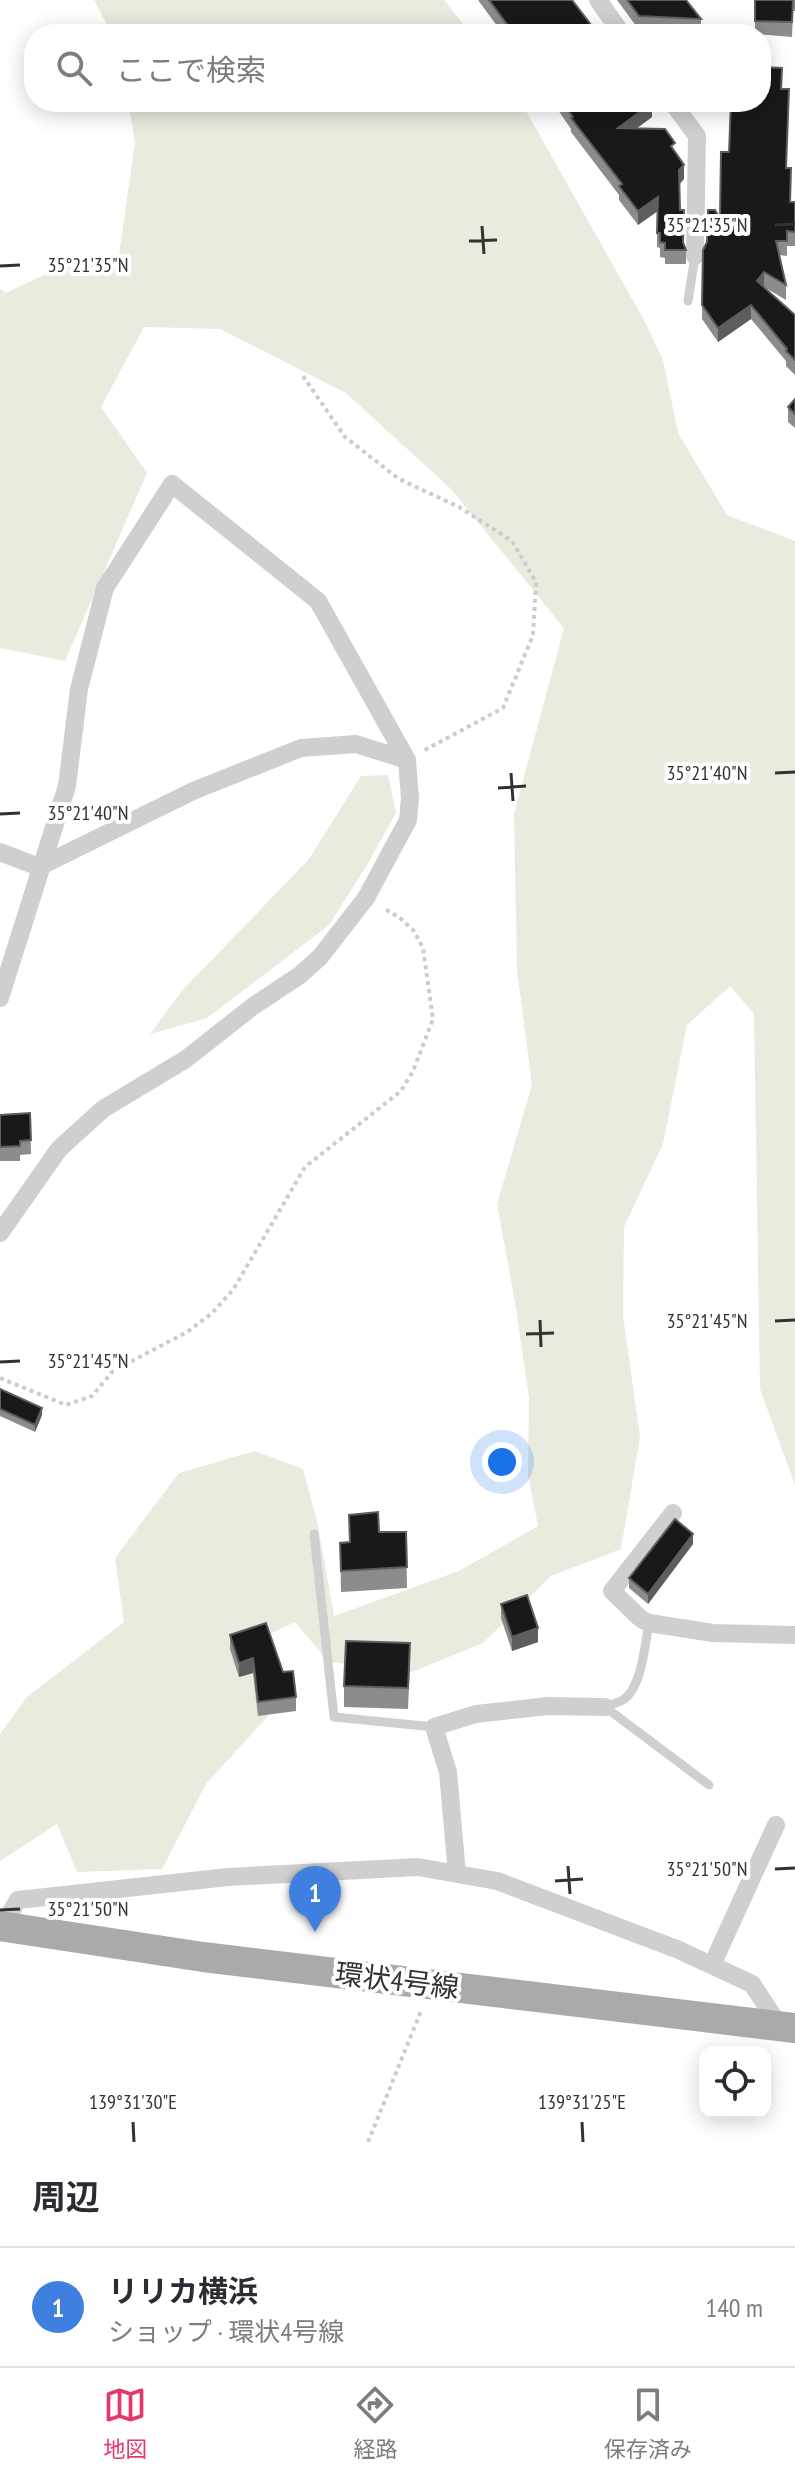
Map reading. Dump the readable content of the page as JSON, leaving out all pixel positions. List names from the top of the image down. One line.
{"streets":{"main road":["環状4号線"]},"page":{"search":"ここで検索","pins":"1","heading":"周辺","list":[{"mark":"1","name":"リリカ横浜","note":"ショップ · 環状4号線","value":"140 m"}],"nav":["地図","経路","保存済み"]},"coordinates":["35°21'35\"N","35°21'40\"N","35°21'45\"N","35°21'50\"N","139°31'30\"E","139°31'25\"E"]}
